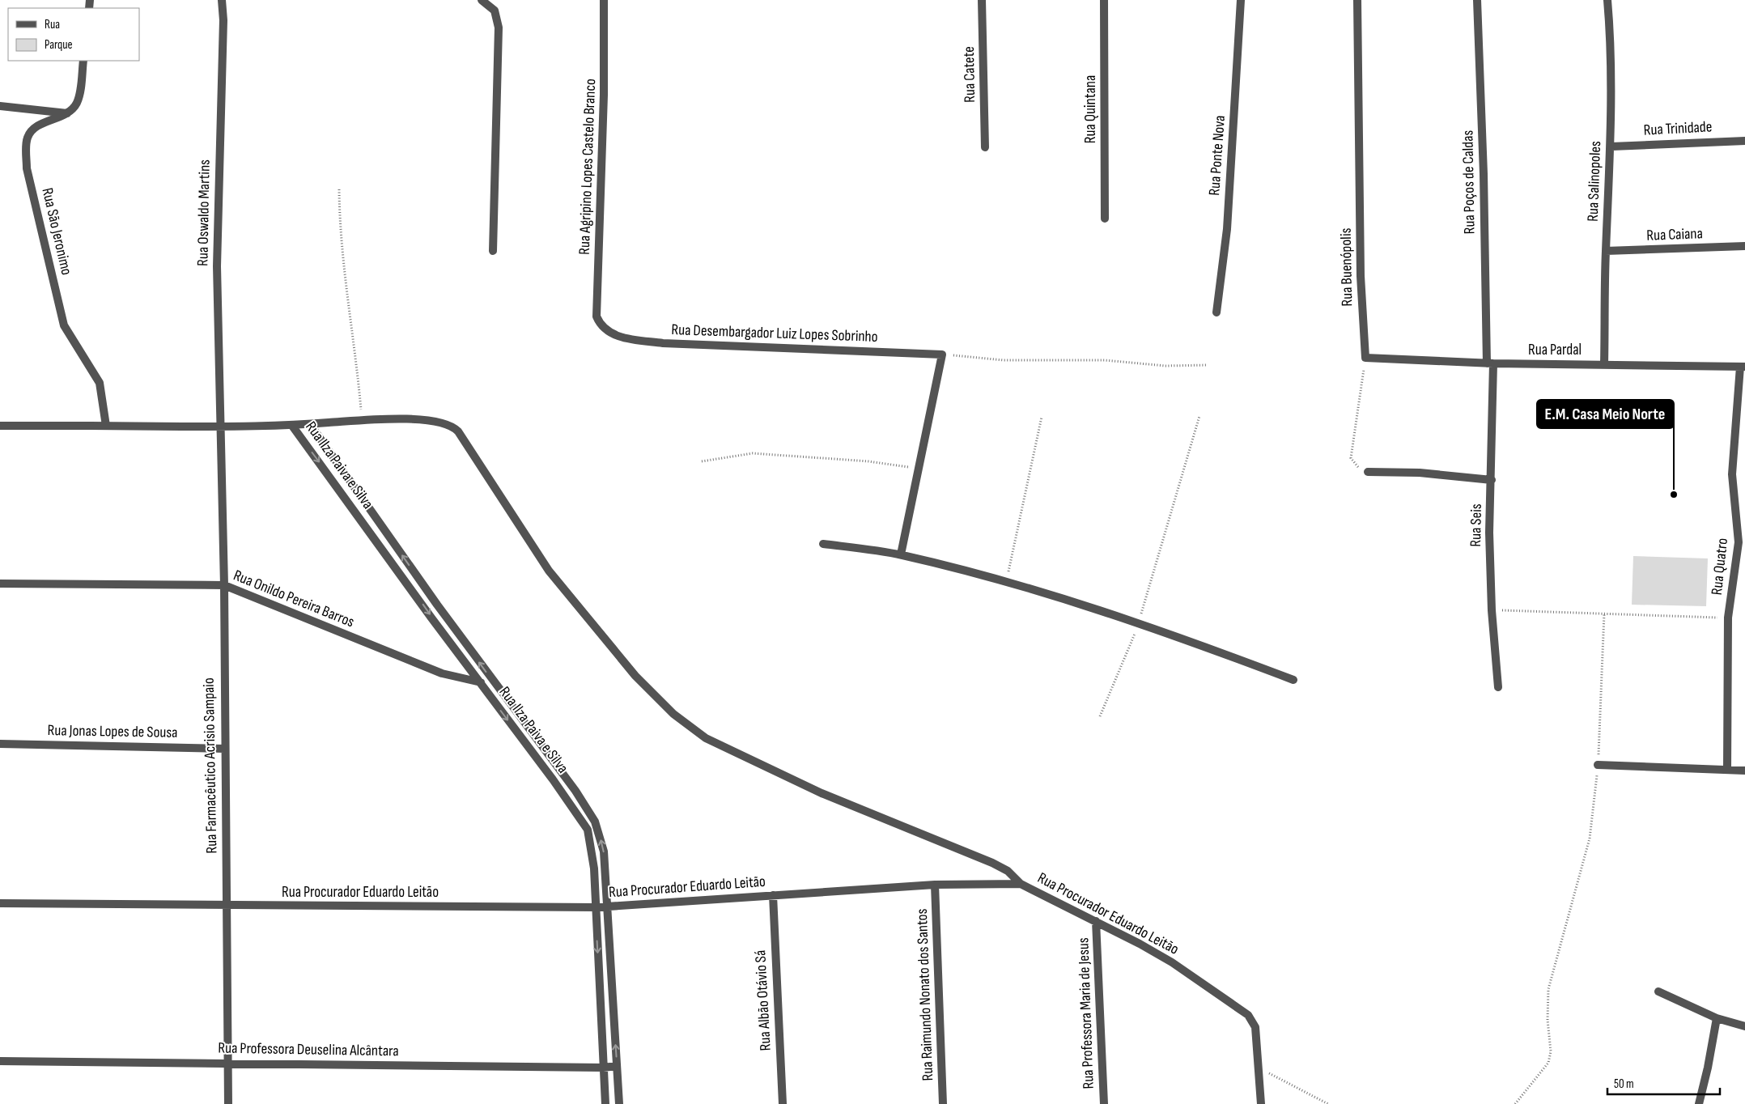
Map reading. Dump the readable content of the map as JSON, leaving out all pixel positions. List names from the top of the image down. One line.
{"streets":{"street":["Rua Catete","Rua Quintana","Rua Trinidade","Rua Ponte Nova","Rua Agripino Lopes Castelo Branco","Rua Salinopoles","Rua Poços de Caldas","Rua Oswaldo Martins","Rua São Jeronimo","Rua Caiana","Rua Buenópolis","Rua Desembargador Luiz Lopes Sobrinho","Rua Pardal","Rua Ilza Paiva e Silva","Rua Seis","Rua Quatro","Rua Onildo Pereira Barros","Rua Jonas Lopes de Sousa","Rua Farmacêutico Acrisio Sampaio","Rua Procurador Eduardo Leitão","Rua Raimundo Nonato dos Santos","Rua Albão Otávio Sá","Rua Professora Maria de Jesus","Rua Professora Deuselina Alcântara"]},"crossings":[["Rua Trinidade","Rua Salinopoles"],["Rua Agripino Lopes Castelo Branco","Rua Desembargador Luiz Lopes Sobrinho"],["Rua Salinopoles","Rua Caiana"],["Rua Salinopoles","Rua Pardal"],["Rua Poços de Caldas","Rua Pardal"],["Rua Poços de Caldas","Rua Seis"],["Rua Oswaldo Martins","Rua Farmacêutico Acrisio Sampaio"],["Rua Buenópolis","Rua Pardal"],["Rua Pardal","Rua Seis"],["Rua Pardal","Rua Quatro"],["Rua Ilza Paiva e Silva","Rua Onildo Pereira Barros"],["Rua Ilza Paiva e Silva","Rua Procurador Eduardo Leitão"],["Rua Ilza Paiva e Silva","Rua Professora Deuselina Alcântara"],["Rua Onildo Pereira Barros","Rua Farmacêutico Acrisio Sampaio"],["Rua Jonas Lopes de Sousa","Rua Farmacêutico Acrisio Sampaio"],["Rua Farmacêutico Acrisio Sampaio","Rua Procurador Eduardo Leitão"],["Rua Farmacêutico Acrisio Sampaio","Rua Professora Deuselina Alcântara"],["Rua Procurador Eduardo Leitão","Rua Raimundo Nonato dos Santos"],["Rua Procurador Eduardo Leitão","Rua Albão Otávio Sá"],["Rua Procurador Eduardo Leitão","Rua Professora Maria de Jesus"]],"places":["E.M. Casa Meio Norte"],"legend":["Rua","Parque"],"scale_bar":"50 m"}
